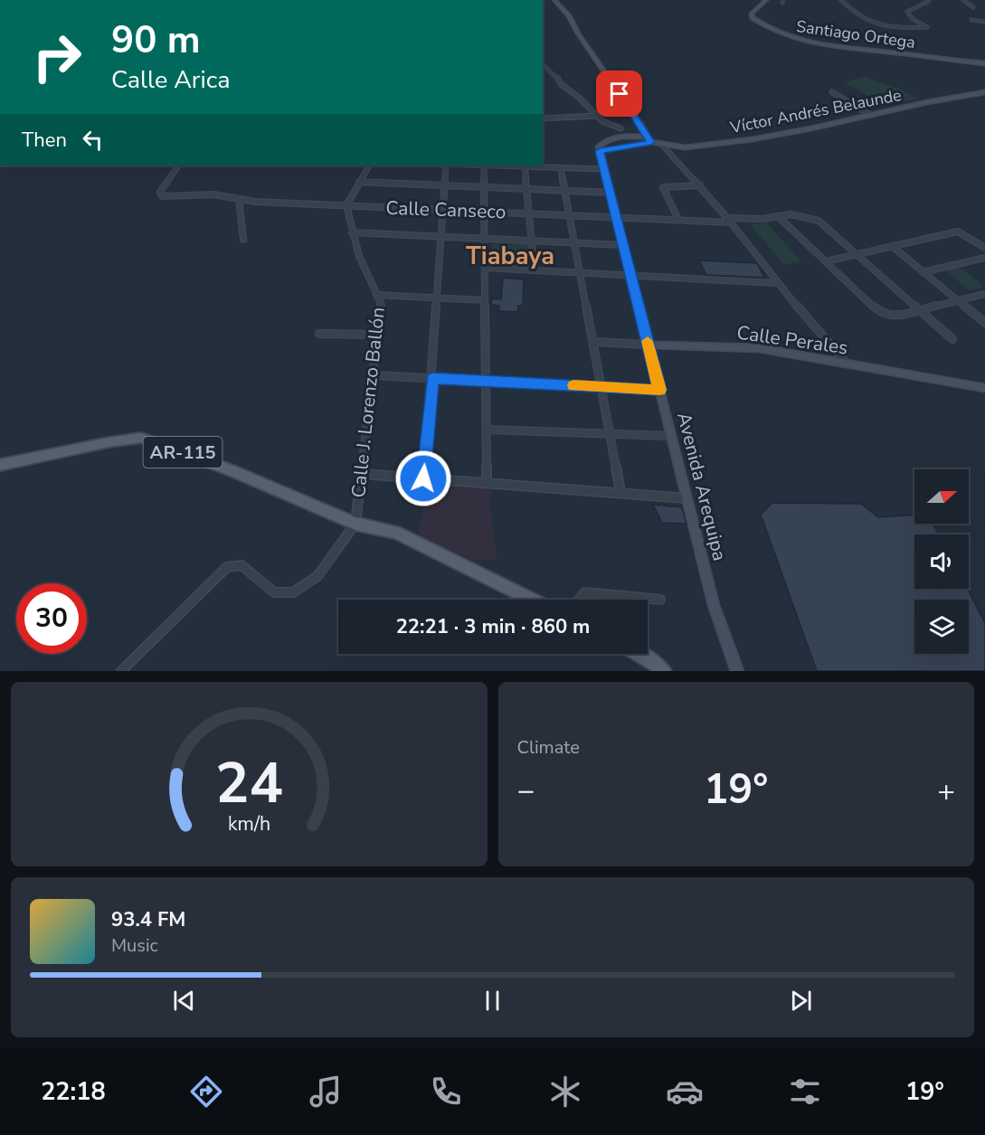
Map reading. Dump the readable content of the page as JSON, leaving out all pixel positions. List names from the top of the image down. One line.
{"streets":{"main road":["AR-115"],"street":["Santiago Ortega","Víctor Andrés Belaunde","Calle Canseco","Calle Perales","Calle J. Lorenzo Ballón","Avenida Arequipa"]},"crossings":[["Calle Canseco","Calle J. Lorenzo Ballón"],["Calle Canseco","Avenida Arequipa"],["Calle Perales","Avenida Arequipa"],["Calle J. Lorenzo Ballón","AR-115"]],"districts":["Tiabaya"],"north":"right","page":{"turn":["90 m","Calle Arica"],"then":"Then","limit":"30","trip":"22:21 · 3 min · 860 m","tile":"Climate","heat":["−","19°","+"],"song":["93.4 FM","Music"],"tabs":["22:18","19°"],"gauge":["24","km/h"]}}
